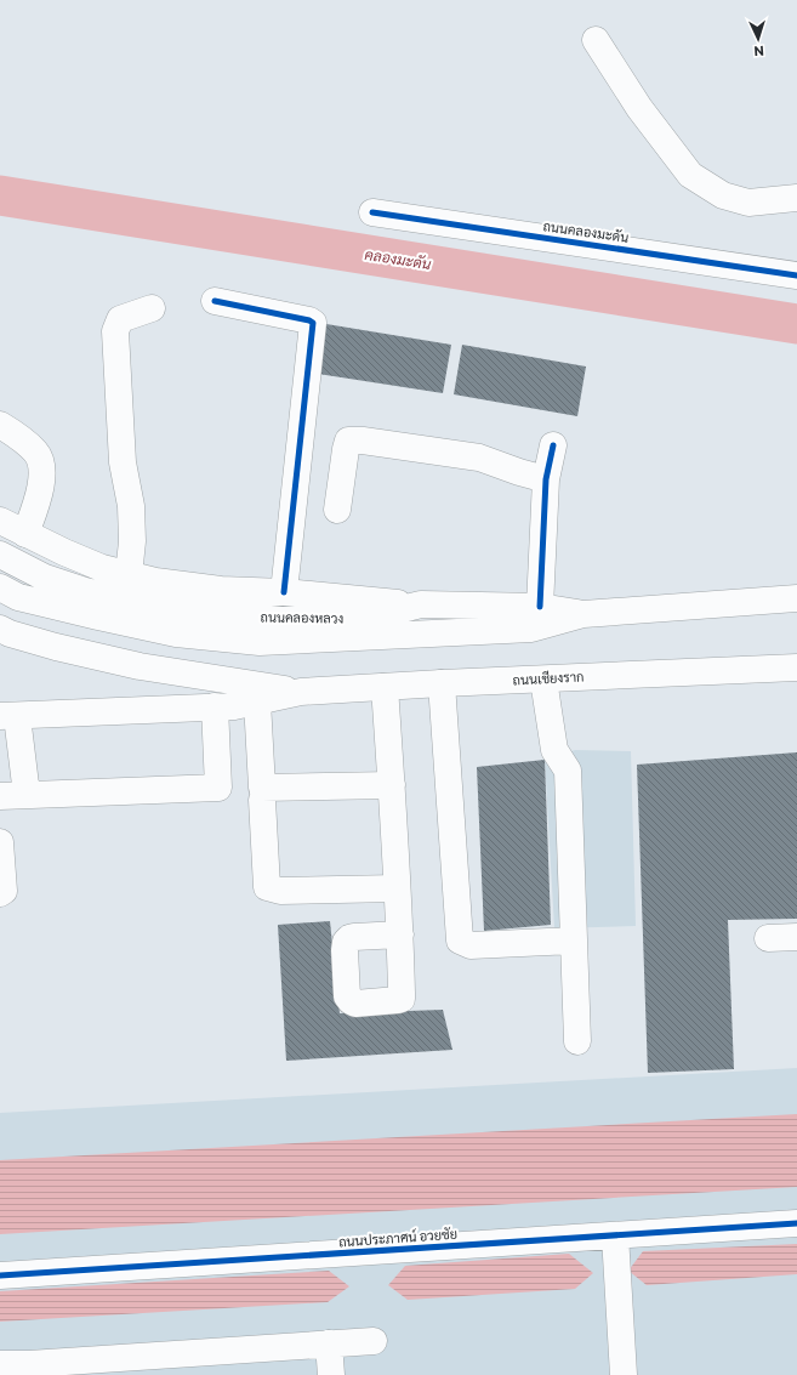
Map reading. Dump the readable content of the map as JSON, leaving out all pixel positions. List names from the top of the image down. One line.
{"streets":{"main road":["ถนนคลองมะดัน","ถนนคลองหลวง","ถนนเชียงราก","ถนนประภาศน์ อวยชัย"]},"water":["คลองมะดัน"],"north":"bottom"}
